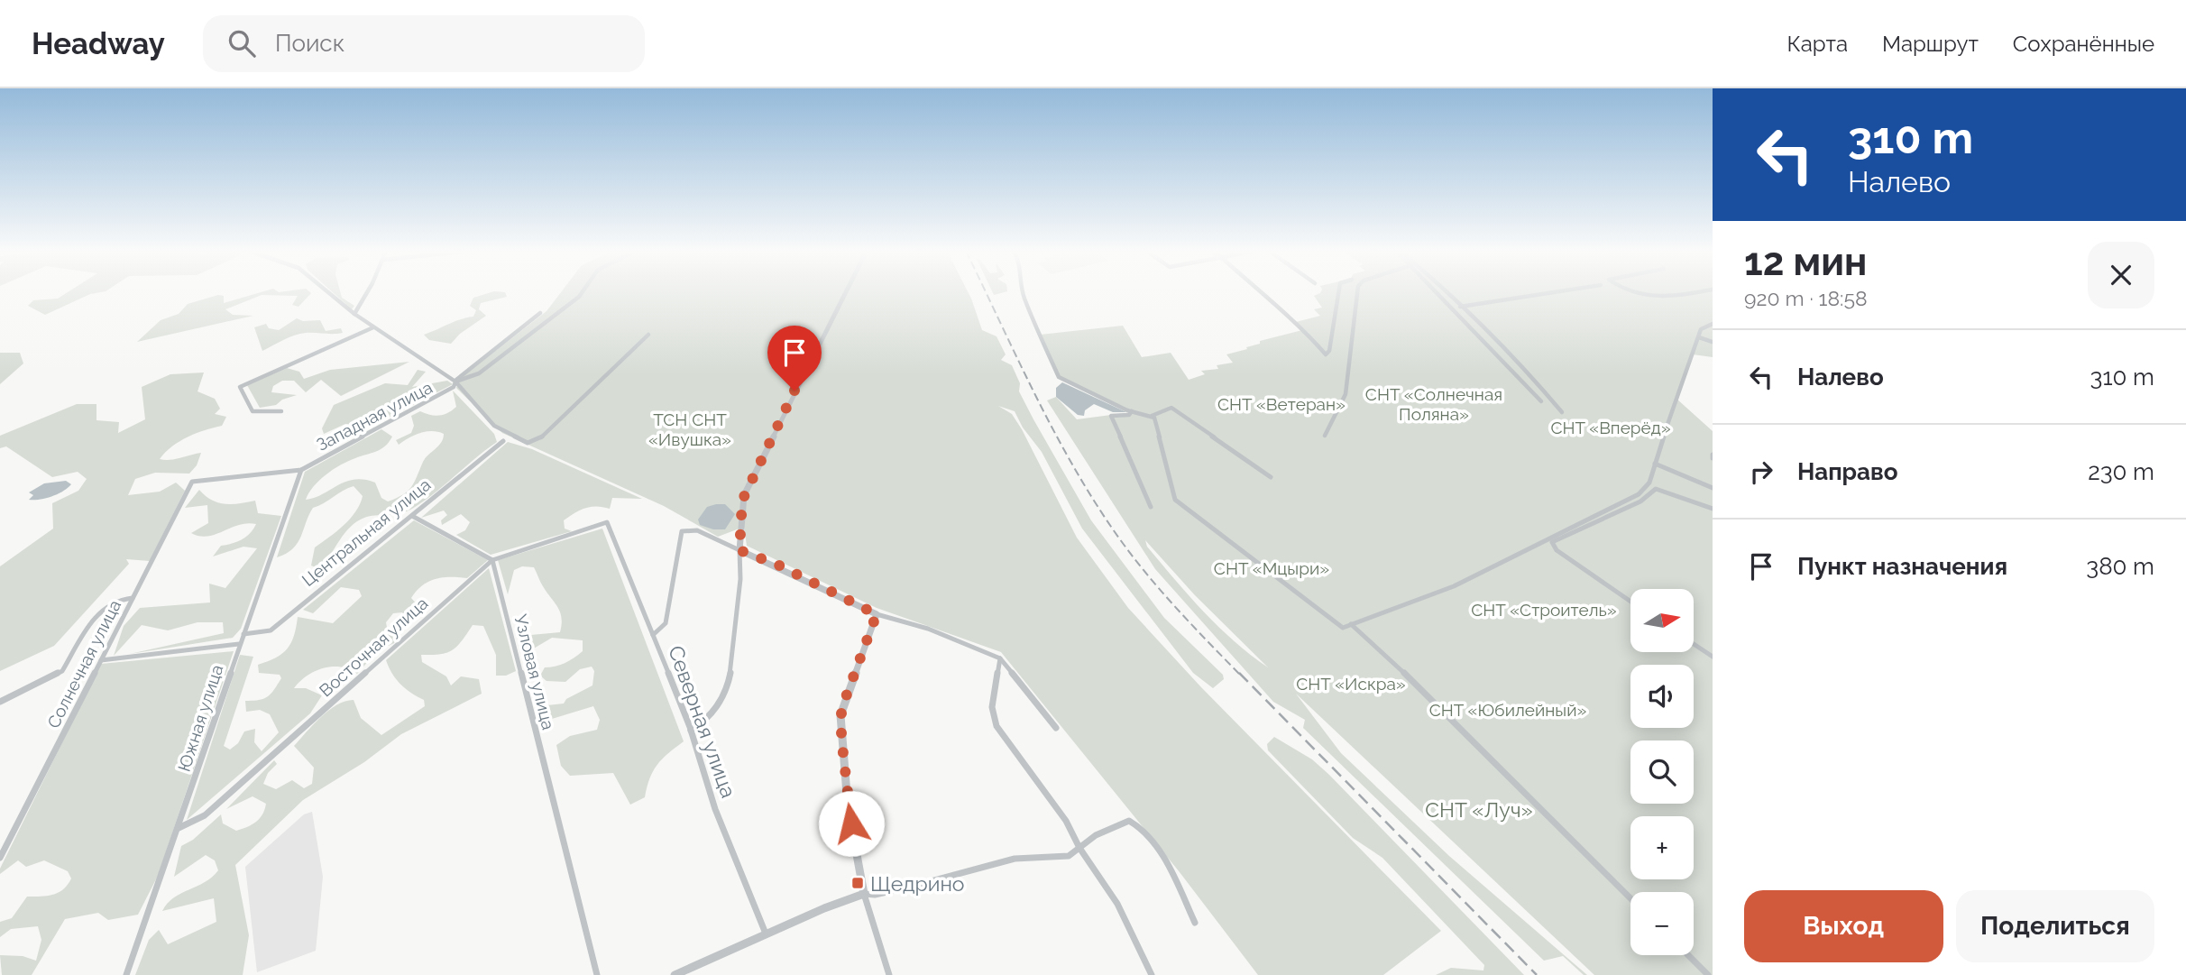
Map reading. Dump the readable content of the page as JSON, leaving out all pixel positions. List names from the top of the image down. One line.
{"streets":{"street":["Западная улица","Центральная улица","Восточная улица","Солнечная улица","Узловая улица","Южная улица","Северная улица"]},"crossings":[["Западная улица","Солнечная улица"],["Западная улица","Южная улица"],["Центральная улица","Южная улица"],["Восточная улица","Узловая улица"],["Восточная улица","Южная улица"],["Восточная улица","Северная улица"]],"parks":["СНТ «Солнечная Поляна»","СНТ «Ветеран»","ТСН СНТ «Ивушка»","СНТ «Вперёд»","СНТ «Мцыри»","СНТ «Строитель»","СНТ «Искра»","СНТ «Юбилейный»","СНТ «Луч»"],"places":{"transit":["Щедрино"]},"north":"right","page":{"header":"Headway","search":"Поиск","nav":["Карта","Маршрут","Сохранённые"],"turn":["310 m","Налево"],"heading":["12 мин","920 m · 18:58"],"list":[{"name":"Налево","value":"310 m"},{"name":"Направо","value":"230 m"},{"name":"Пункт назначения","value":"380 m"}],"map_buttons":["+","−"],"buttons":["Выход","Поделиться"]}}
